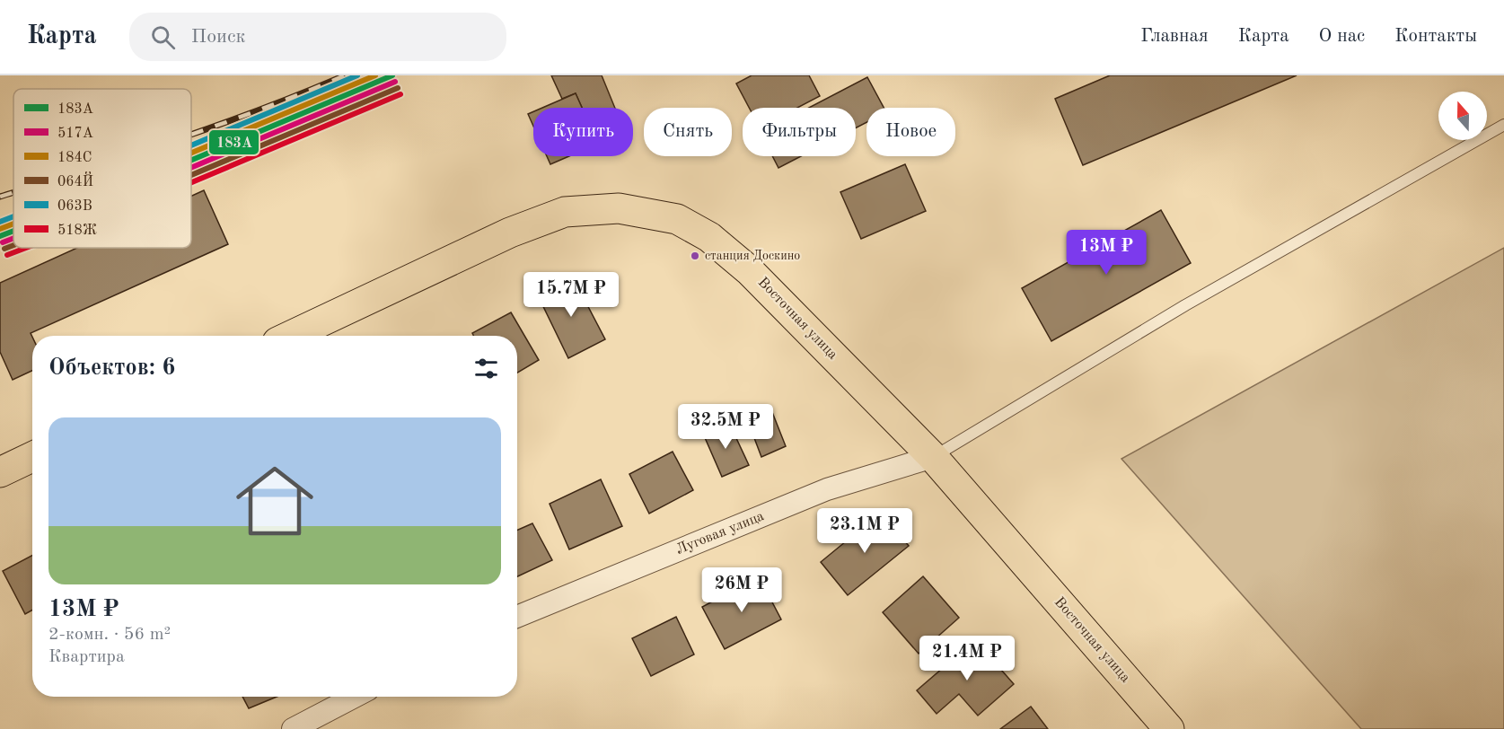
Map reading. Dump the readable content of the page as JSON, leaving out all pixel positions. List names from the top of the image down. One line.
{"streets":{"main road":["Восточная улица"],"street":["Луговая улица"]},"crossings":[["Восточная улица","Луговая улица"]],"places":["станция Доскино"],"lines":["transit line 183А","transit line 184С","transit line 063В","transit line 517А","transit line 064Й","transit line 518Ж"],"legend":["183А","517А","184С","064Й","063В","518Ж"],"north":"top","page":{"header":"Карта","search":"Поиск","nav":["Главная","Карта","О нас","Контакты"],"chip":["Купить","Снять","Фильтры","Новое"],"price":["13M ₽","15.7M ₽","32.5M ₽","23.1M ₽","26M ₽","21.4M ₽"],"heading":"Объектов: 6","list":[{"name":"13M ₽","note":"2-комн. · 56 m² · Квартира"}]}}
